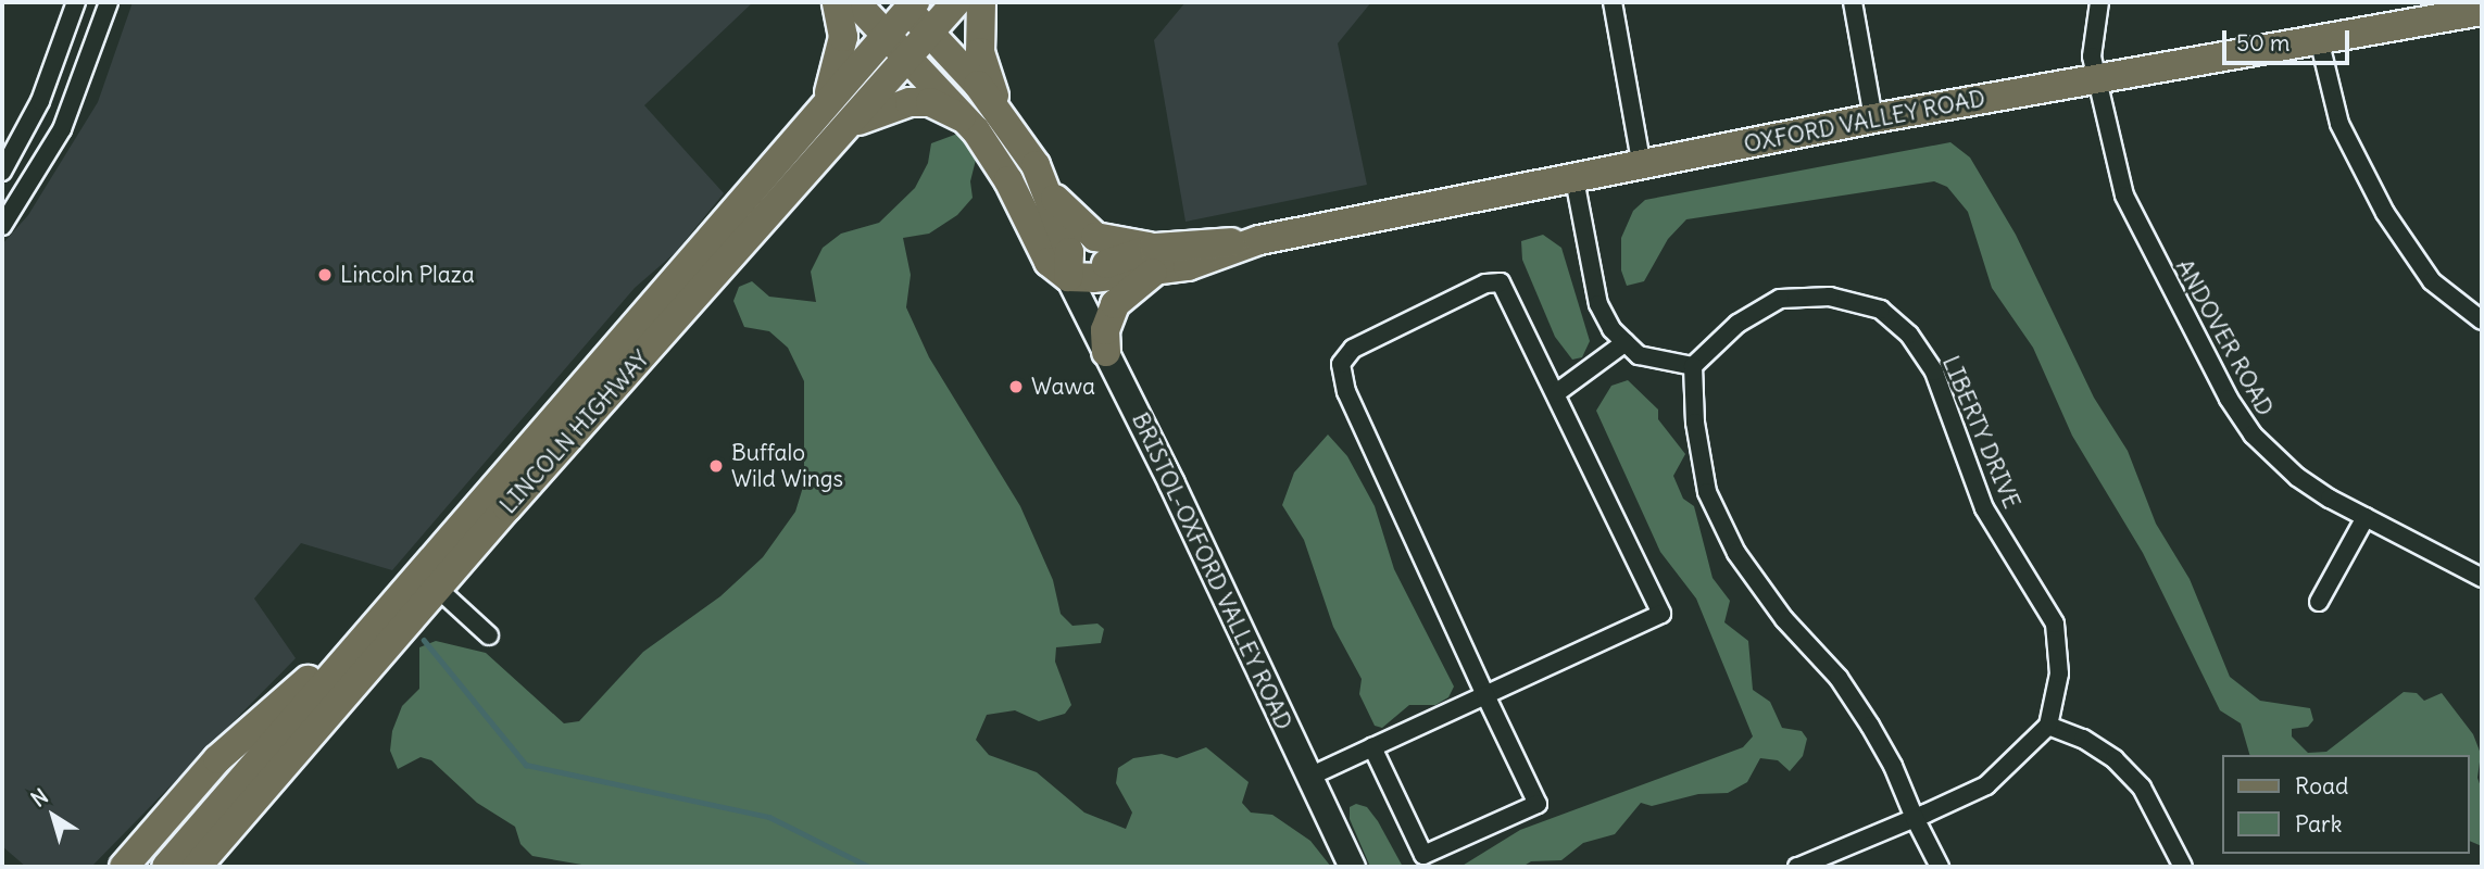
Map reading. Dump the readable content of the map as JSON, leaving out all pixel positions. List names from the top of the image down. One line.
{"streets":{"main road":["OXFORD VALLEY ROAD","LINCOLN HIGHWAY","BRISTOL-OXFORD VALLEY ROAD"],"street":["ANDOVER ROAD","LIBERTY DRIVE"]},"crossings":[["OXFORD VALLEY ROAD","ANDOVER ROAD"],["OXFORD VALLEY ROAD","BRISTOL-OXFORD VALLEY ROAD"]],"places":["Lincoln Plaza","Wawa","Buffalo Wild Wings"],"legend":["Road","Park"],"scale_bar":"50 m","north":"top left"}
